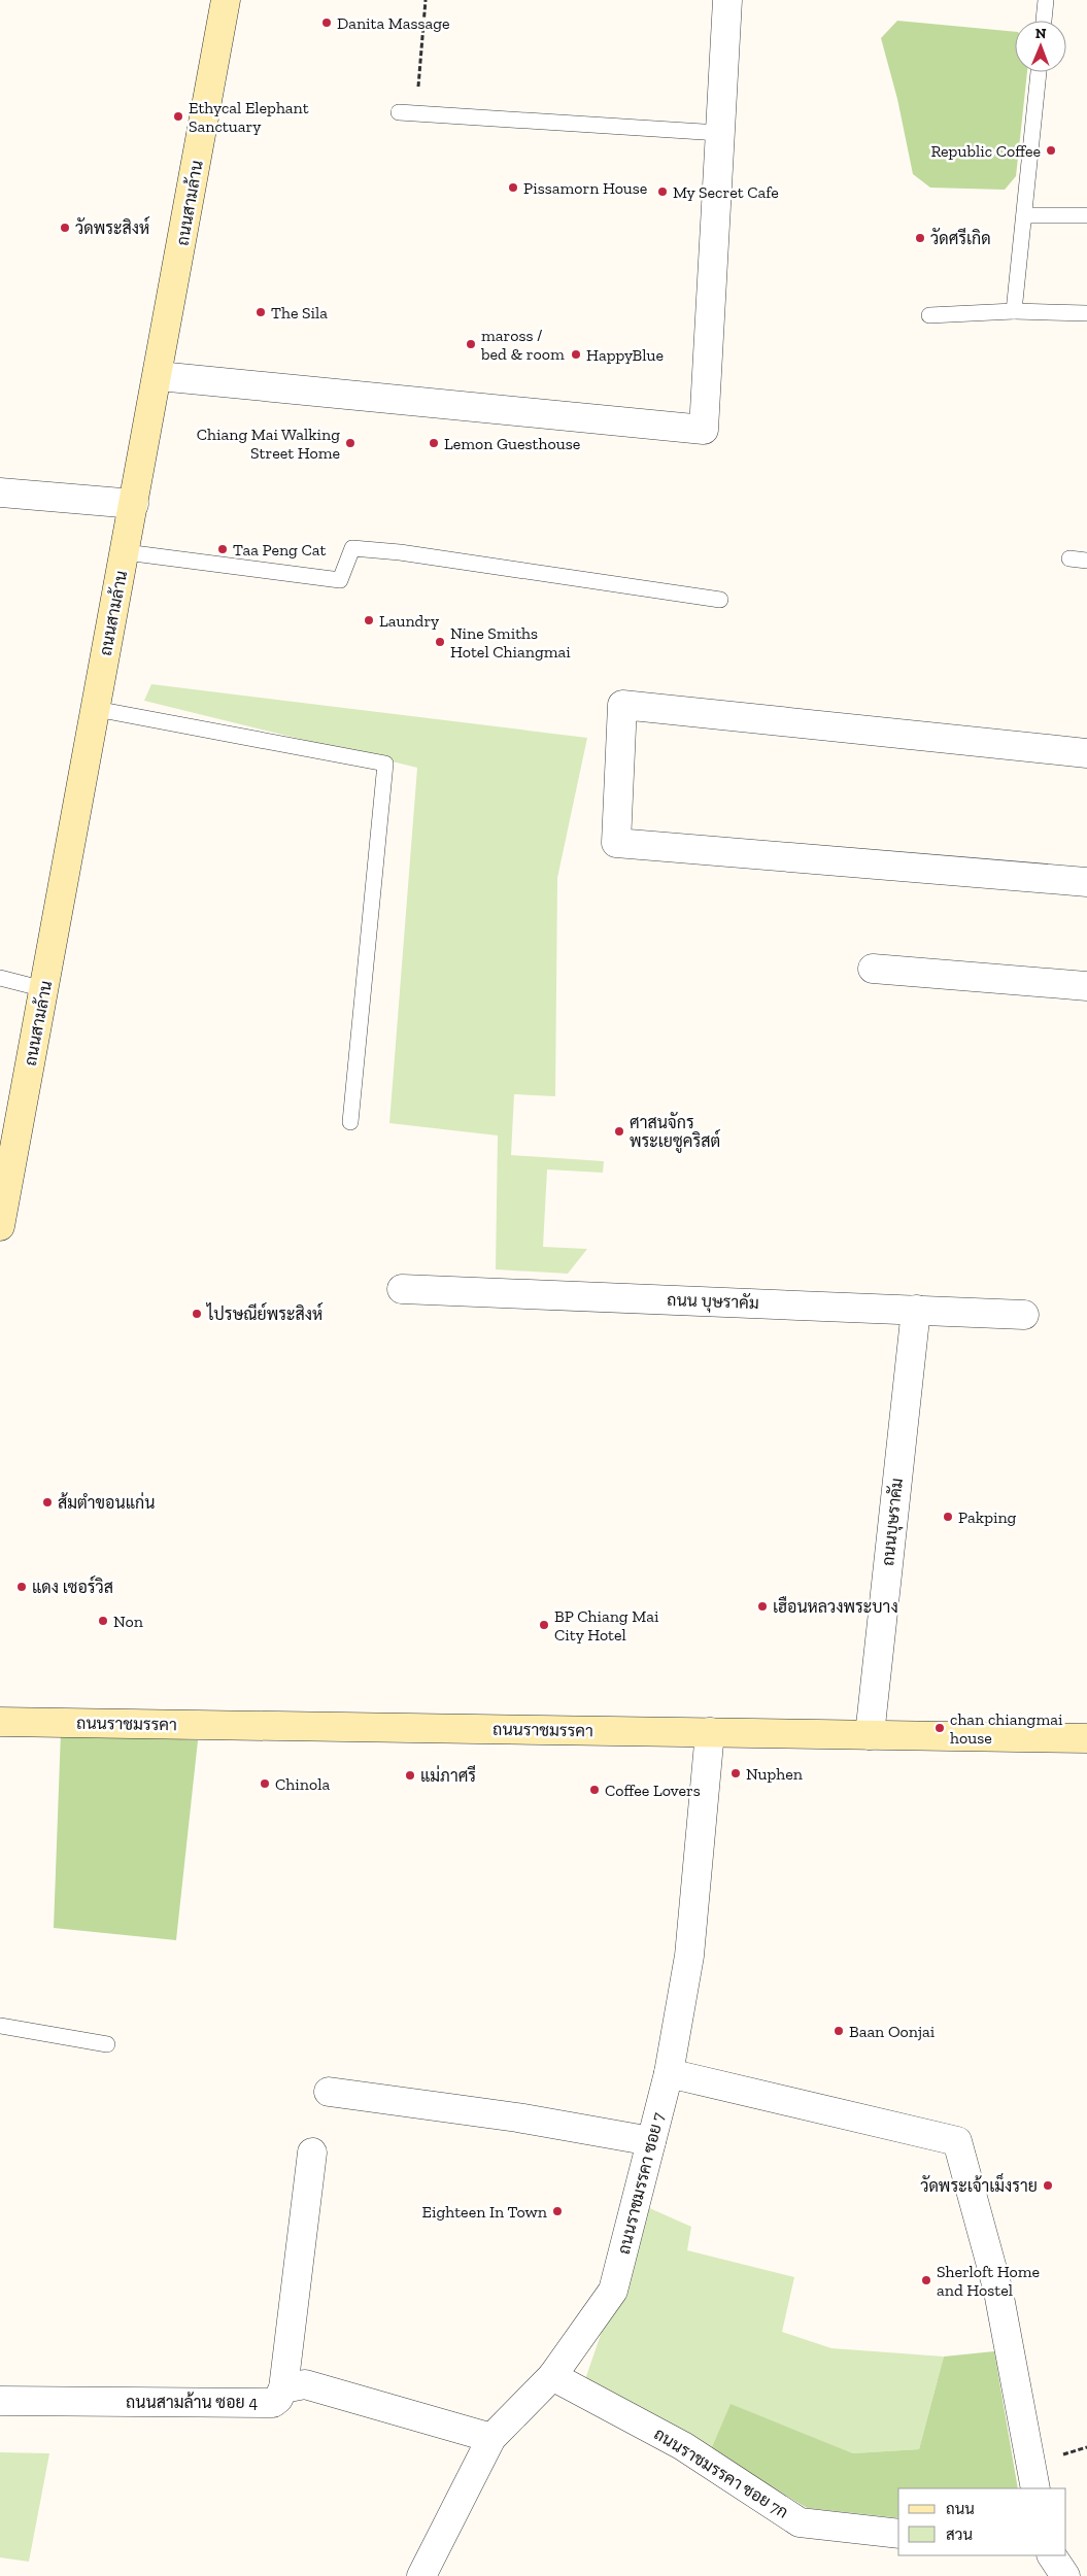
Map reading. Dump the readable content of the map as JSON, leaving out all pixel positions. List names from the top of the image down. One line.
{"streets":{"street":["ถนนสามล้าน","ถนน บุษราคัม","ถนนบุษราคัม","ถนนราชมรรคา","ถนนราชมรรคา ซอย 7","ถนนสามล้าน ซอย 4","ถนนราชมรรคา ซอย 7ก"]},"crossings":[["ถนน บุษราคัม","ถนนบุษราคัม"],["ถนนบุษราคัม","ถนนราชมรรคา"],["ถนนราชมรรคา","ถนนราชมรรคา ซอย 7"],["ถนนราชมรรคา ซอย 7","ถนนราชมรรคา ซอย 7ก"]],"places":["Danita Massage","Ethycal Elephant Sanctuary","Republic Coffee","Pissamorn House","My Secret Cafe","วัดพระสิงห์","วัดศรีเกิด","The Sila","maross / bed & room","HappyBlue","Chiang Mai Walking Street Home","Lemon Guesthouse","Taa Peng Cat","Laundry","Nine Smiths Hotel Chiangmai","ศาสนจักร พระเยซูคริสต์","ไปรษณีย์พระสิงห์","ส้มตำขอนแก่น","Pakping","แดง เซอร์วิส","เฮือนหลวงพระบาง","Non","BP Chiang Mai City Hotel","chan chiangmai house","Nuphen","แม่ภาศรี","Chinola","Coffee Lovers","Baan Oonjai","วัดพระเจ้าเม็งราย","Eighteen In Town","Sherloft Home and Hostel"],"legend":["ถนน","สวน"],"north":"top"}
